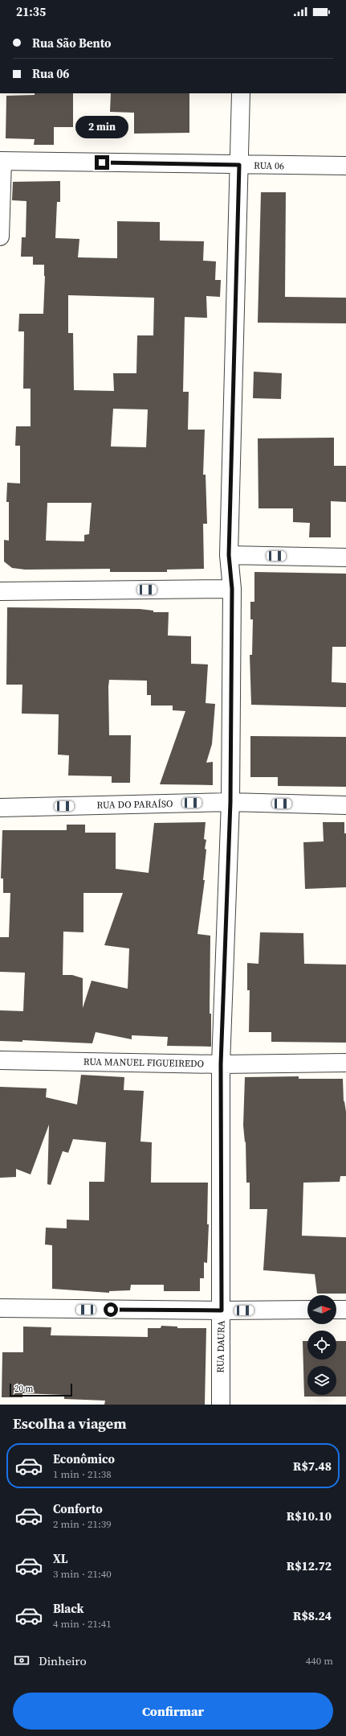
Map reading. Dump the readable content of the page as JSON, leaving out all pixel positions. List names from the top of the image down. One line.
{"streets":{"street":["RUA 06","RUA DO PARAÍSO","RUA MANUEL FIGUEIREDO","RUA DAURA"]},"crossings":[["RUA 06","RUA DAURA"],["RUA DO PARAÍSO","RUA DAURA"],["RUA MANUEL FIGUEIREDO","RUA DAURA"]],"scale_bar":"20 m","north":"right","page":{"status":"21:35","banner":["Rua São Bento","Rua 06"],"bubble":"2 min","scale":"20 m","heading":"Escolha a viagem","list":[{"name":"Econômico","note":"1 min · 21:38","value":"R$7.48"},{"name":"Conforto","note":"2 min · 21:39","value":"R$10.10"},{"name":"XL","note":"3 min · 21:40","value":"R$12.72"},{"name":"Black","note":"4 min · 21:41","value":"R$8.24"}],"pay":["Dinheiro","440 m"],"buttons":"Confirmar"}}
